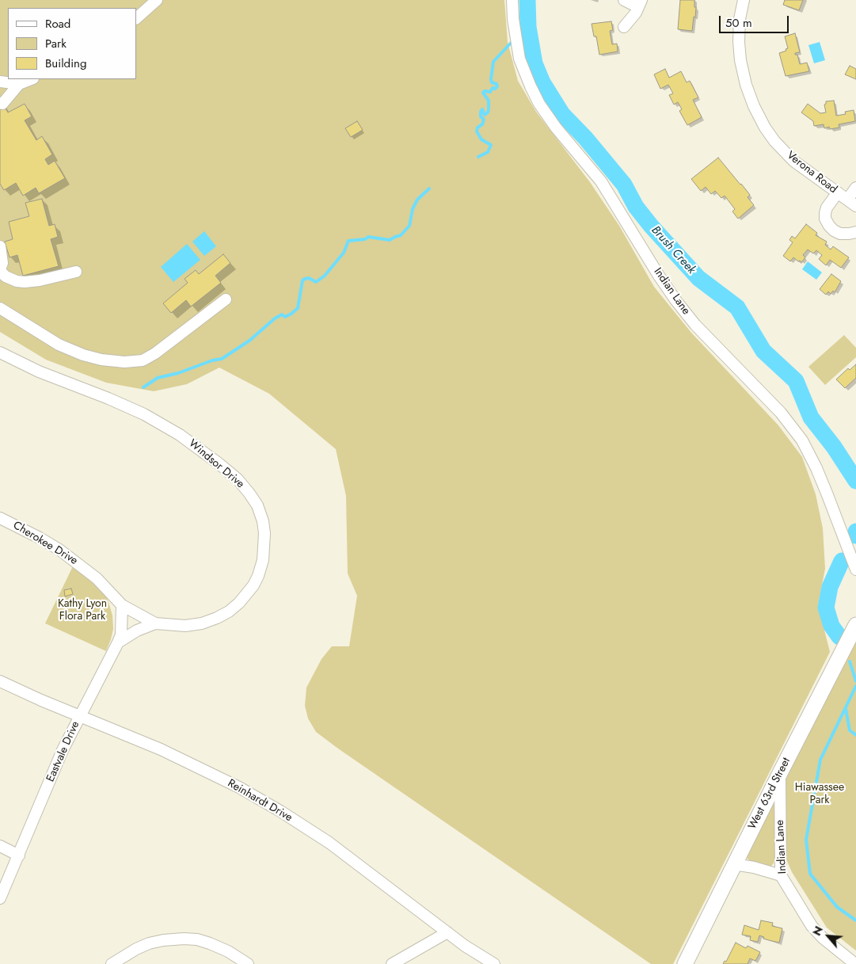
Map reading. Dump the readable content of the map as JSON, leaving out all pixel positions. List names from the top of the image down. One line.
{"streets":{"main road":["West 63rd Street"],"street":["Verona Road","Indian Lane","Windsor Drive","Cherokee Drive","Eastvale Drive","Reinhardt Drive"]},"crossings":[["Indian Lane","West 63rd Street"],["Windsor Drive","Cherokee Drive"],["Windsor Drive","Eastvale Drive"],["Cherokee Drive","Eastvale Drive"],["Eastvale Drive","Reinhardt Drive"]],"water":["Brush Creek"],"parks":["Kathy Lyon Flora Park","Hiawassee Park"],"legend":["Road","Park","Building"],"scale_bar":"50 m","north":"top left"}
